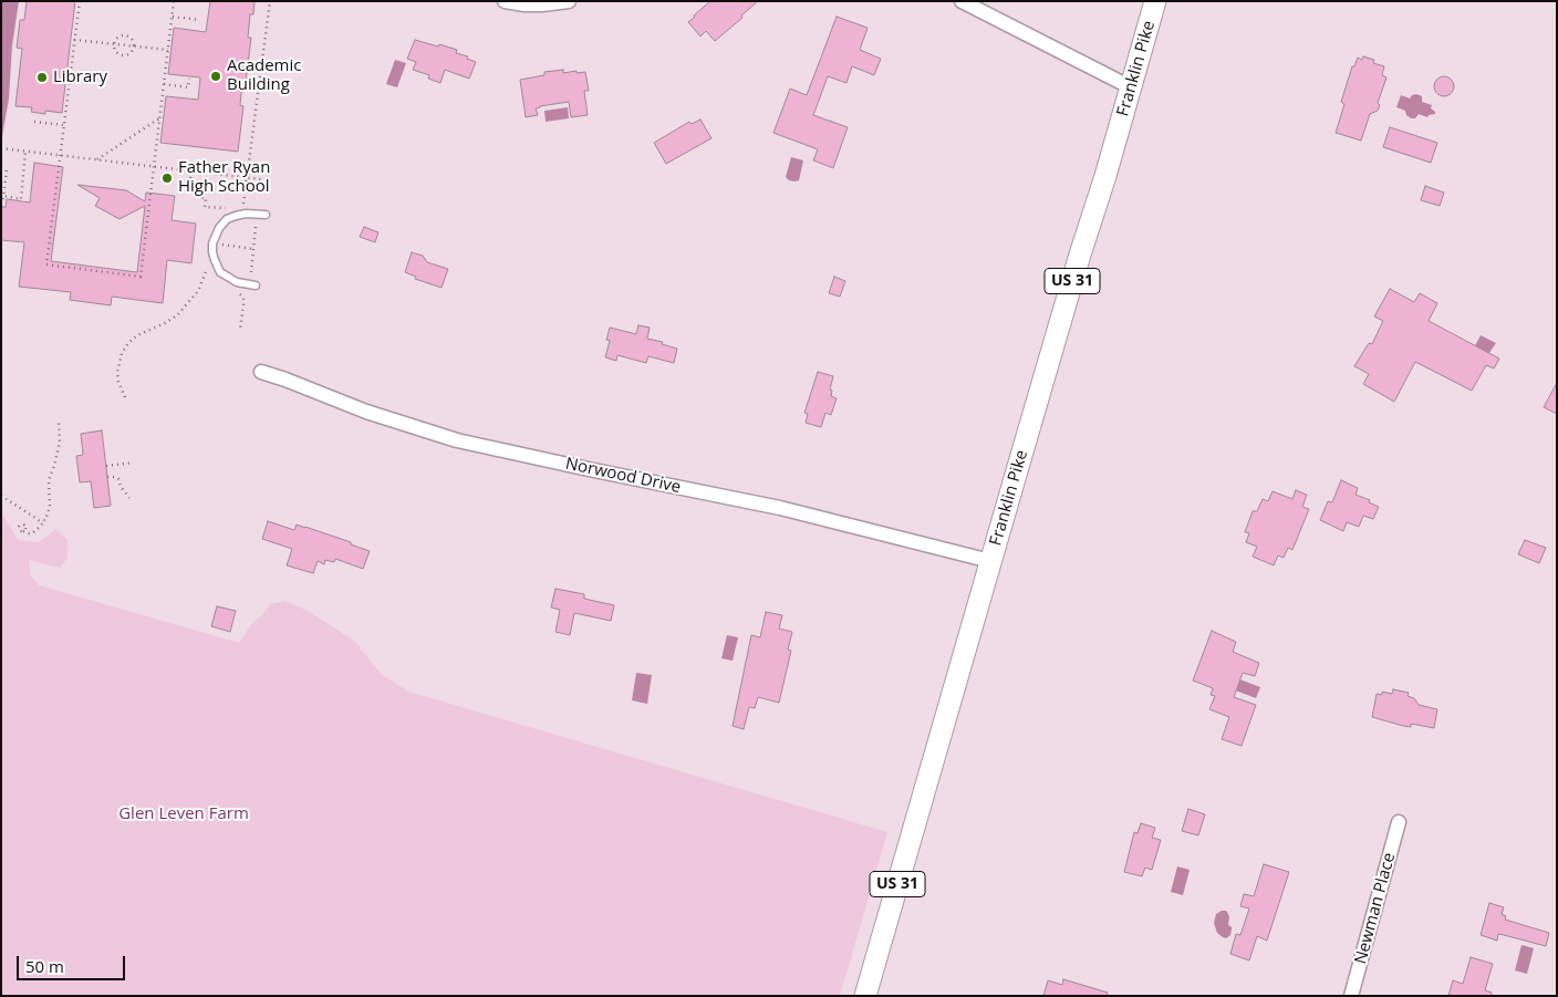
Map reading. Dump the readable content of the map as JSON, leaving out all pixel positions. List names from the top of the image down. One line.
{"streets":{"main road":["Franklin Pike","US 31"],"street":["Norwood Drive","Newman Place"]},"crossings":[["Franklin Pike","Norwood Drive"]],"parks":["Glen Leven Farm"],"places":["Academic Building","Library","Father Ryan High School"],"scale_bar":"50 m"}
